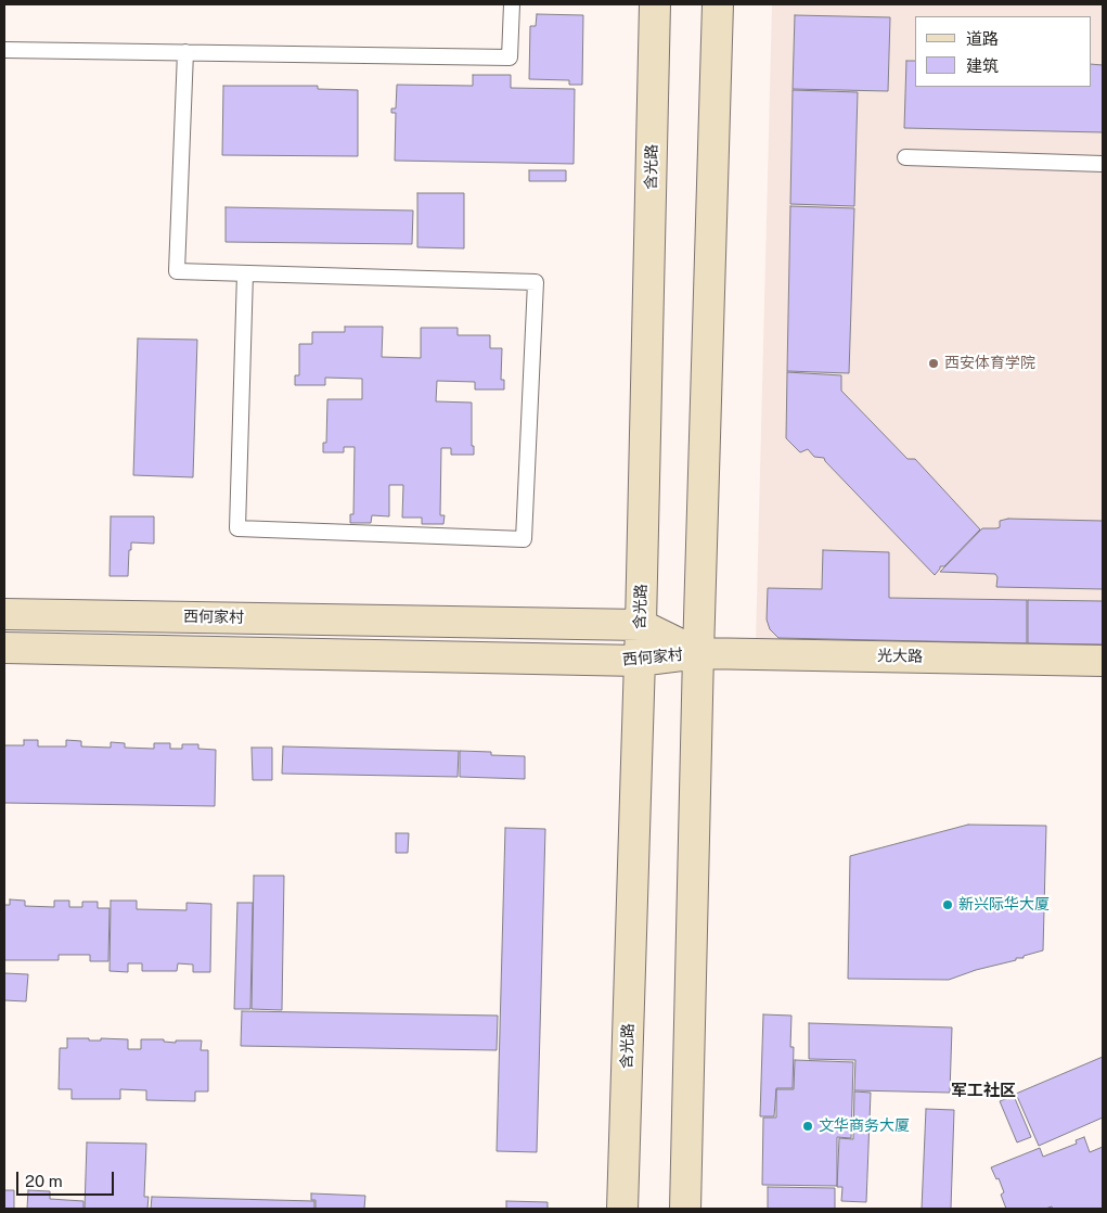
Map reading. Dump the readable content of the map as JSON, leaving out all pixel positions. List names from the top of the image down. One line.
{"streets":{"main road":["含光路","西何家村","光大路"]},"crossings":[["含光路","西何家村"],["西何家村","光大路"]],"districts":["军工社区"],"places":["西安体育学院","新兴际华大厦","文华商务大厦"],"legend":["道路","建筑"],"scale_bar":"20 m"}
